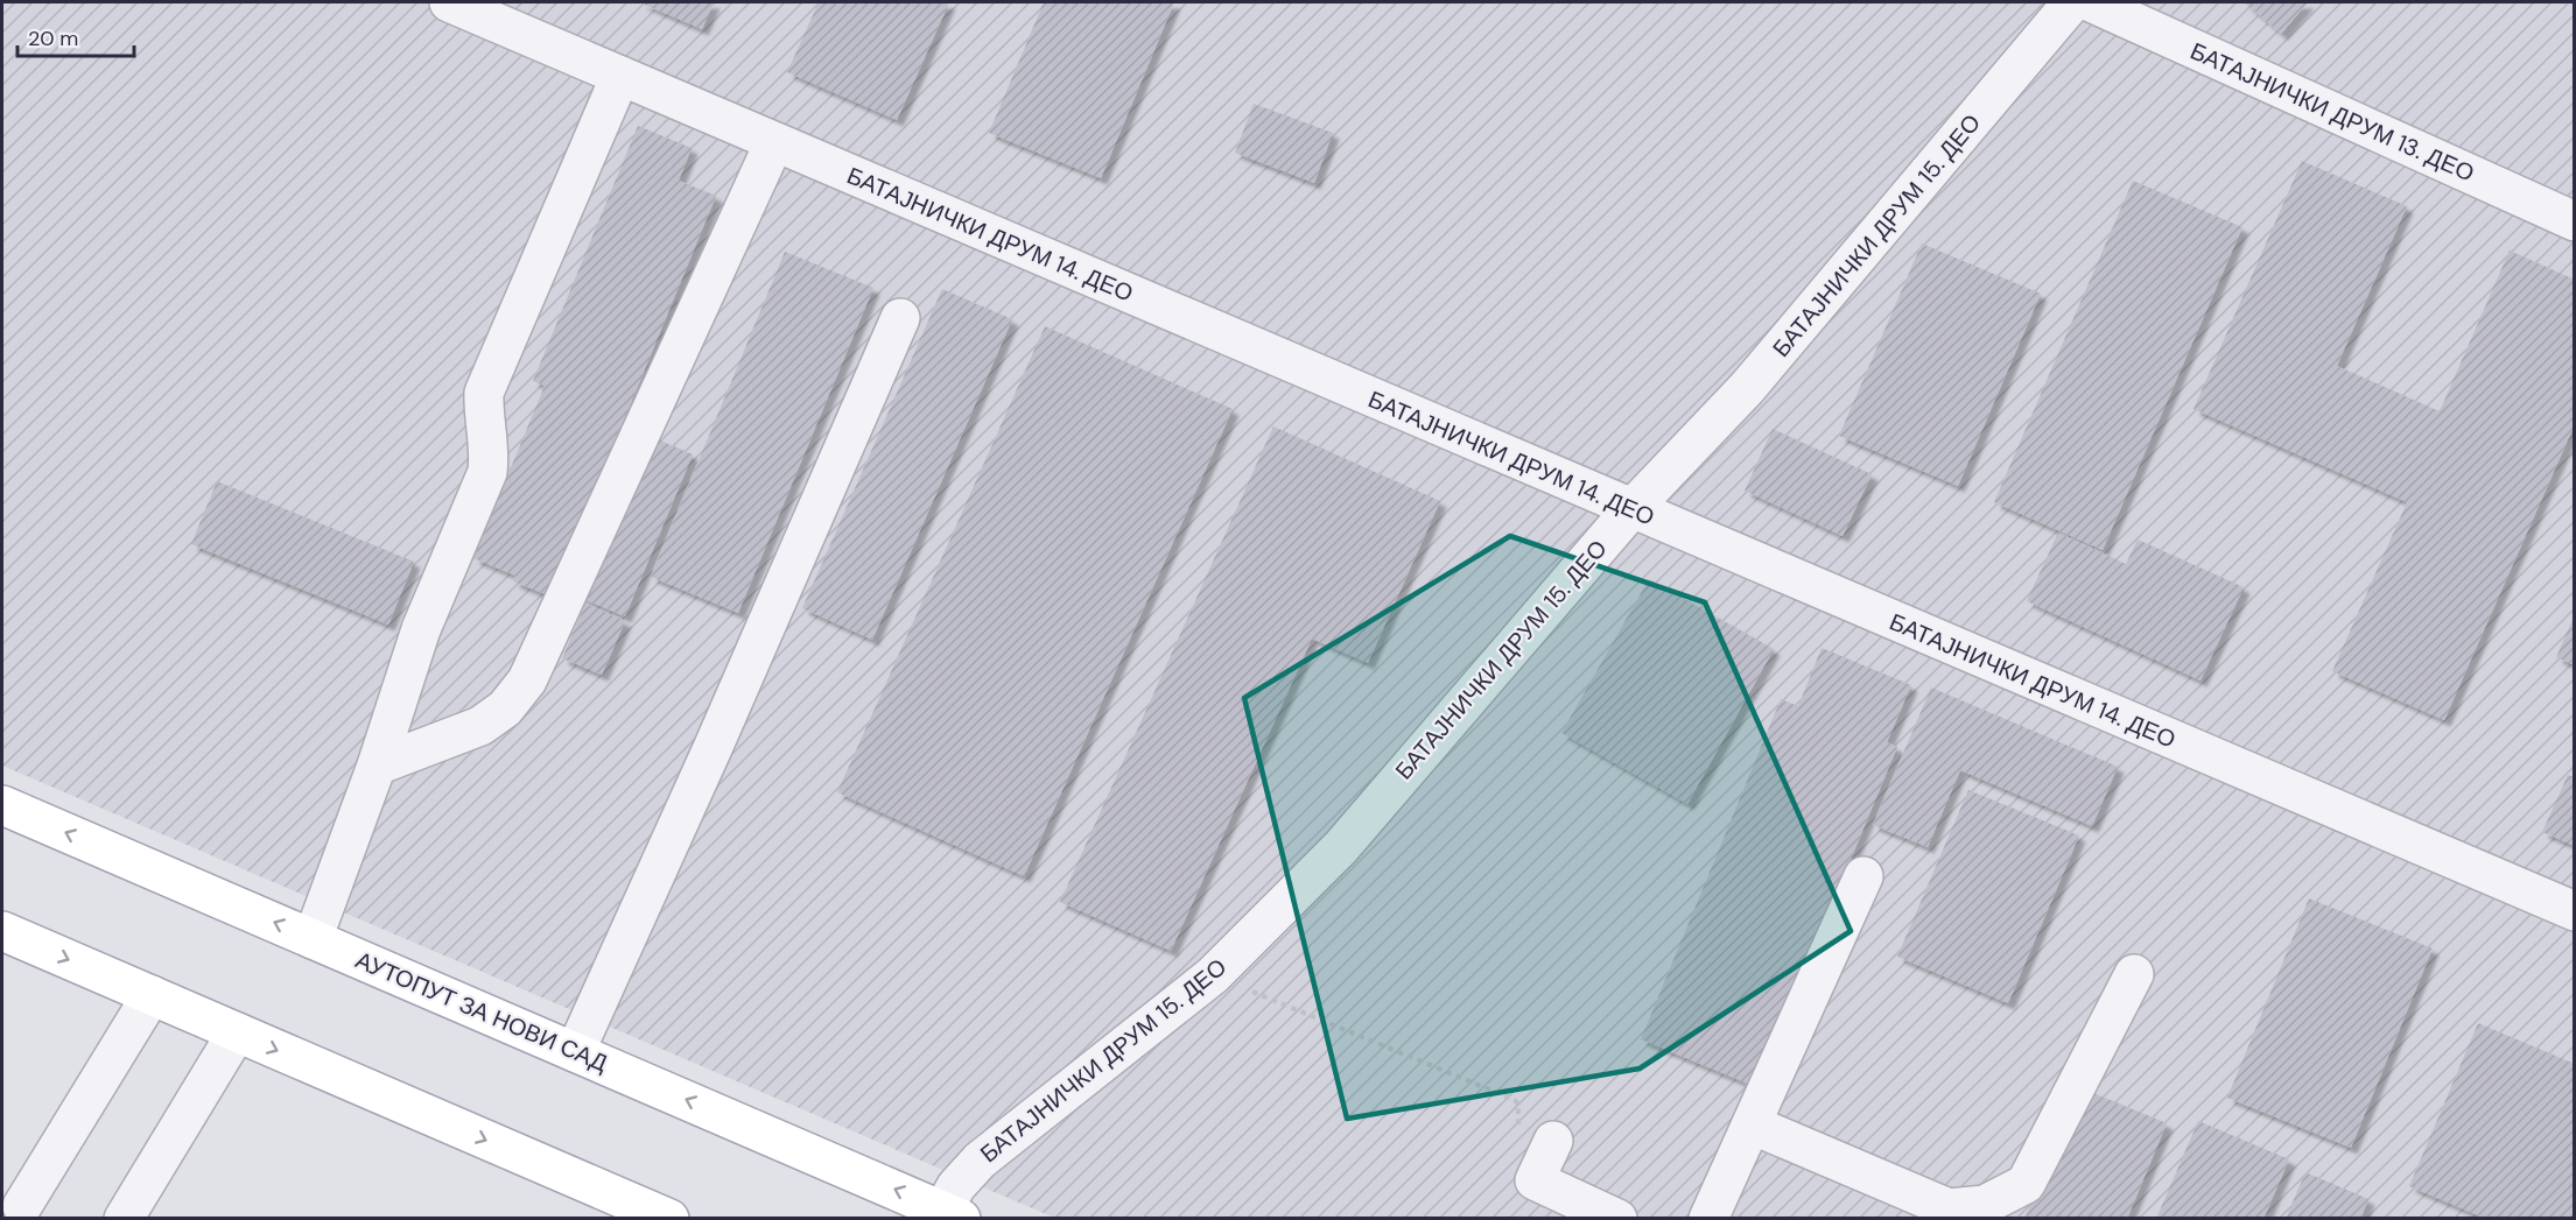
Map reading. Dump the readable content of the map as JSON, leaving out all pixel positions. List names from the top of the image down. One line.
{"streets":{"main road":["АУТОПУТ ЗА НОВИ САД"],"street":["БАТАЈНИЧКИ ДРУМ 13. ДЕО","БАТАЈНИЧКИ ДРУМ 14. ДЕО","БАТАЈНИЧКИ ДРУМ 15. ДЕО"]},"crossings":[["БАТАЈНИЧКИ ДРУМ 14. ДЕО","БАТАЈНИЧКИ ДРУМ 15. ДЕО"],["БАТАЈНИЧКИ ДРУМ 15. ДЕО","АУТОПУТ ЗА НОВИ САД"]],"scale_bar":"20 m"}
